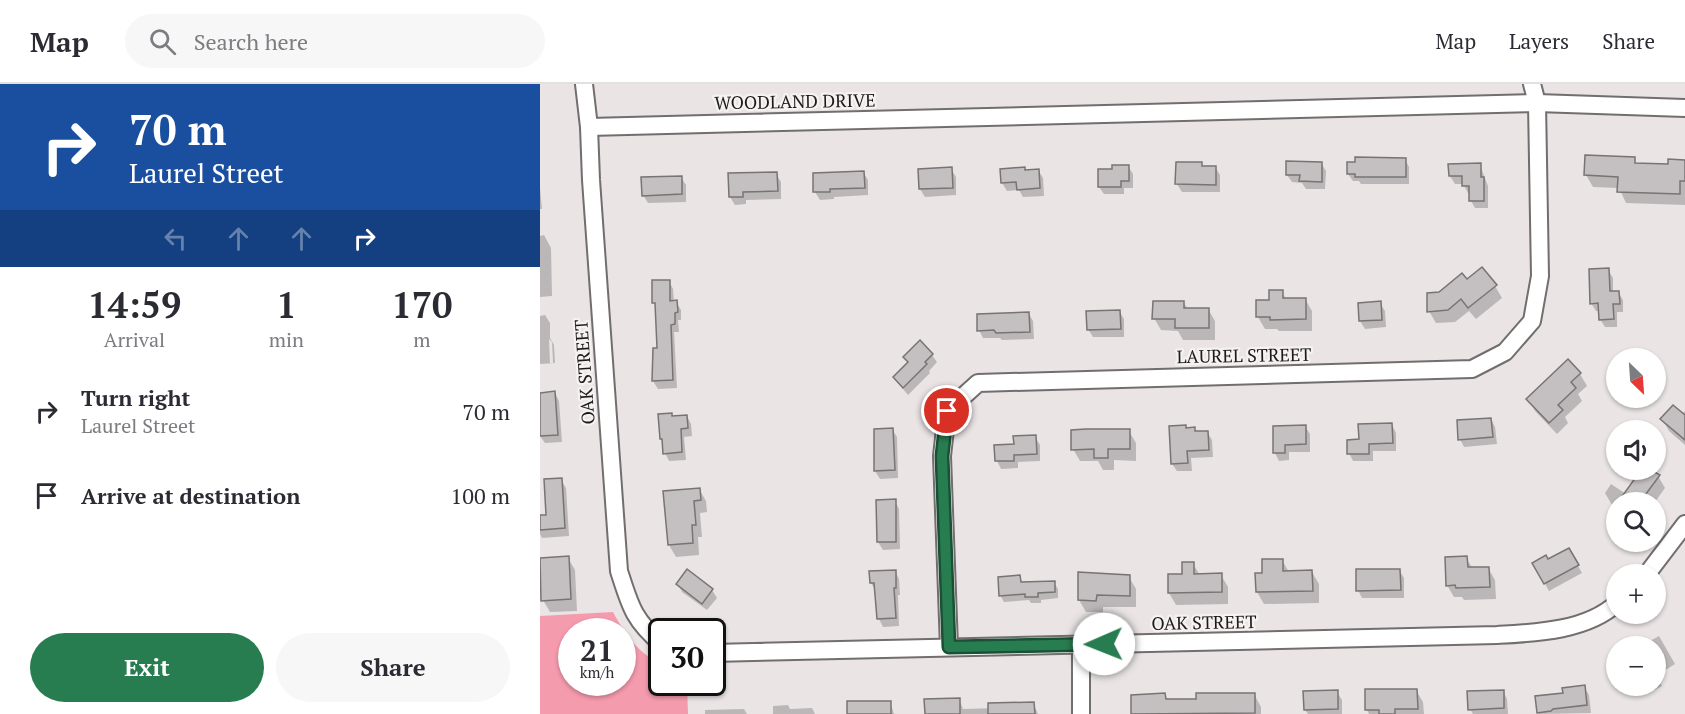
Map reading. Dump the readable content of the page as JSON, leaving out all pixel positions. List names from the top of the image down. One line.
{"streets":{"street":["WOODLAND DRIVE","LAUREL STREET","OAK STREET"]},"crossings":[["WOODLAND DRIVE","LAUREL STREET"],["WOODLAND DRIVE","OAK STREET"],["LAUREL STREET","OAK STREET"]],"north":"bottom right","page":{"header":"Map","search":"Search here","nav":["Map","Layers","Share"],"turn":["70 m","Laurel Street"],"eta":["14:59","Arrival","1","min","170","m"],"map_buttons":["+","−"],"list":[{"name":"Turn right","note":"Laurel Street","value":"70 m"},{"name":"Arrive at destination","value":"100 m"}],"speed":"21 km/h","limit":"30","buttons":["Exit","Share"]}}
